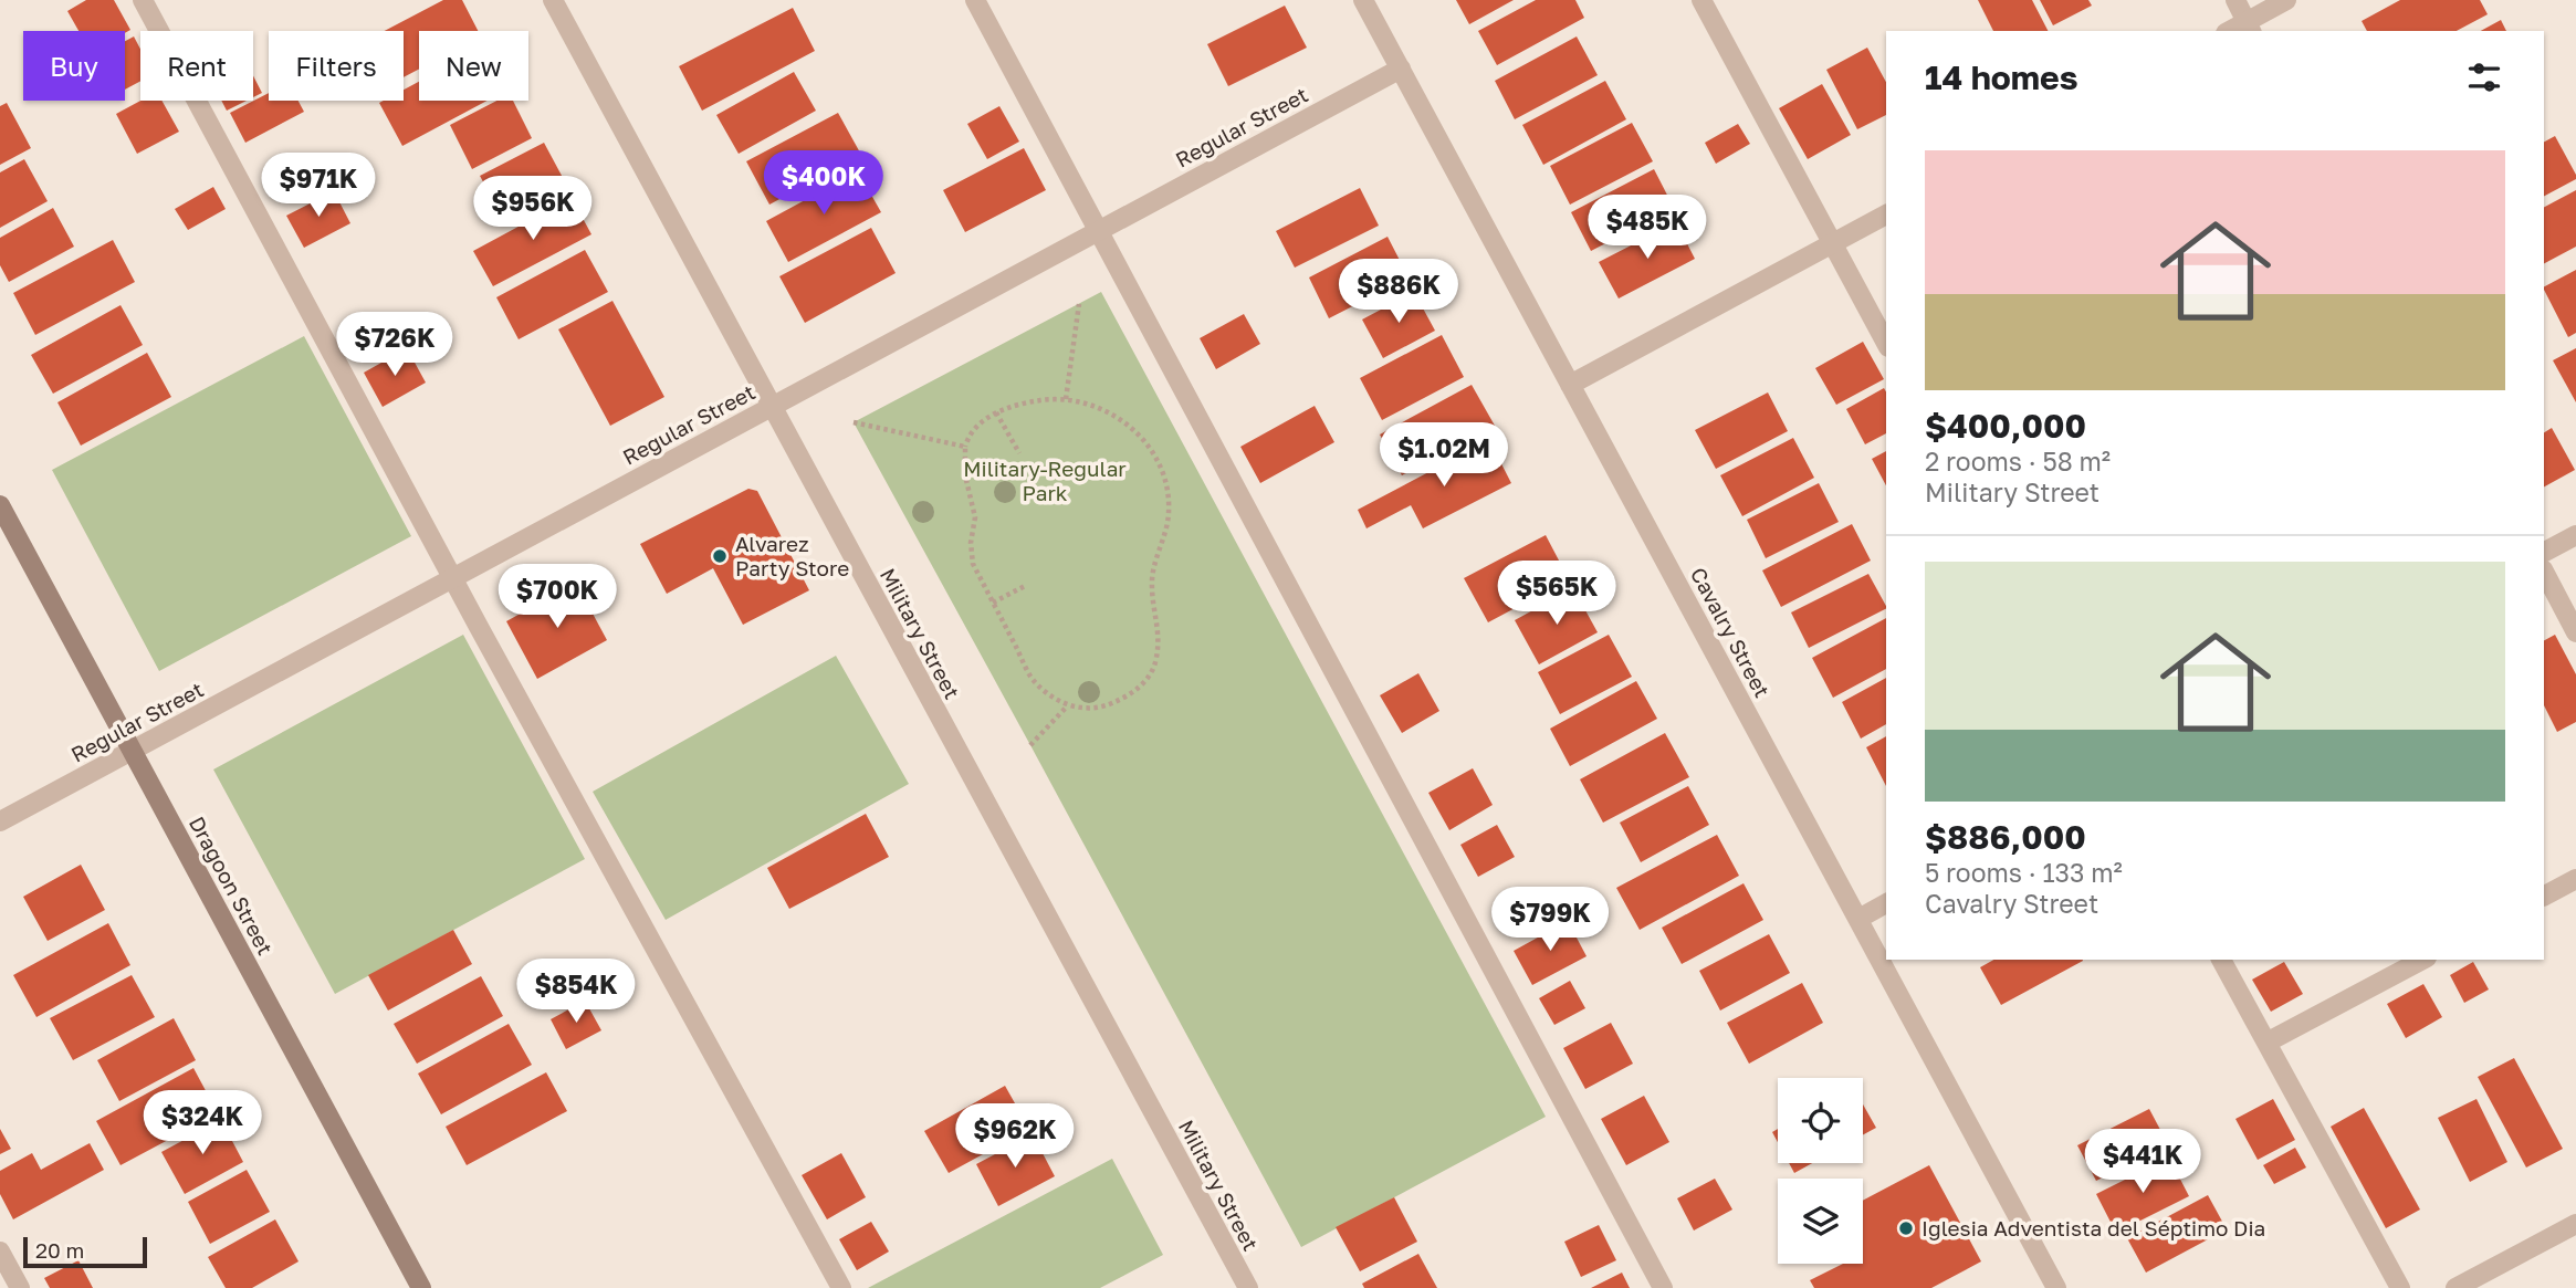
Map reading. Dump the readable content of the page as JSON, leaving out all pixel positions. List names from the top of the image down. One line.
{"streets":{"main road":["Dragoon Street"],"street":["Regular Street","Cavalry Street","Military Street"]},"crossings":[["Regular Street","Cavalry Street"],["Regular Street","Military Street"],["Regular Street","Dragoon Street"]],"parks":["Military-Regular Park"],"places":["Alvarez Party Store","Iglesia Adventista del Séptimo Dia"],"scale_bar":"20 m","page":{"chip":["Buy","Rent","Filters","New"],"heading":"14 homes","list":[{"name":"$400,000","note":"2 rooms · 58 m² · Military Street"},{"name":"$886,000","note":"5 rooms · 133 m² · Cavalry Street"}],"price":["$400K","$971K","$956K","$485K","$886K","$726K","$1.02M","$565K","$700K","$799K","$854K","$324K","$962K","$441K"],"scale":"20 m"}}
